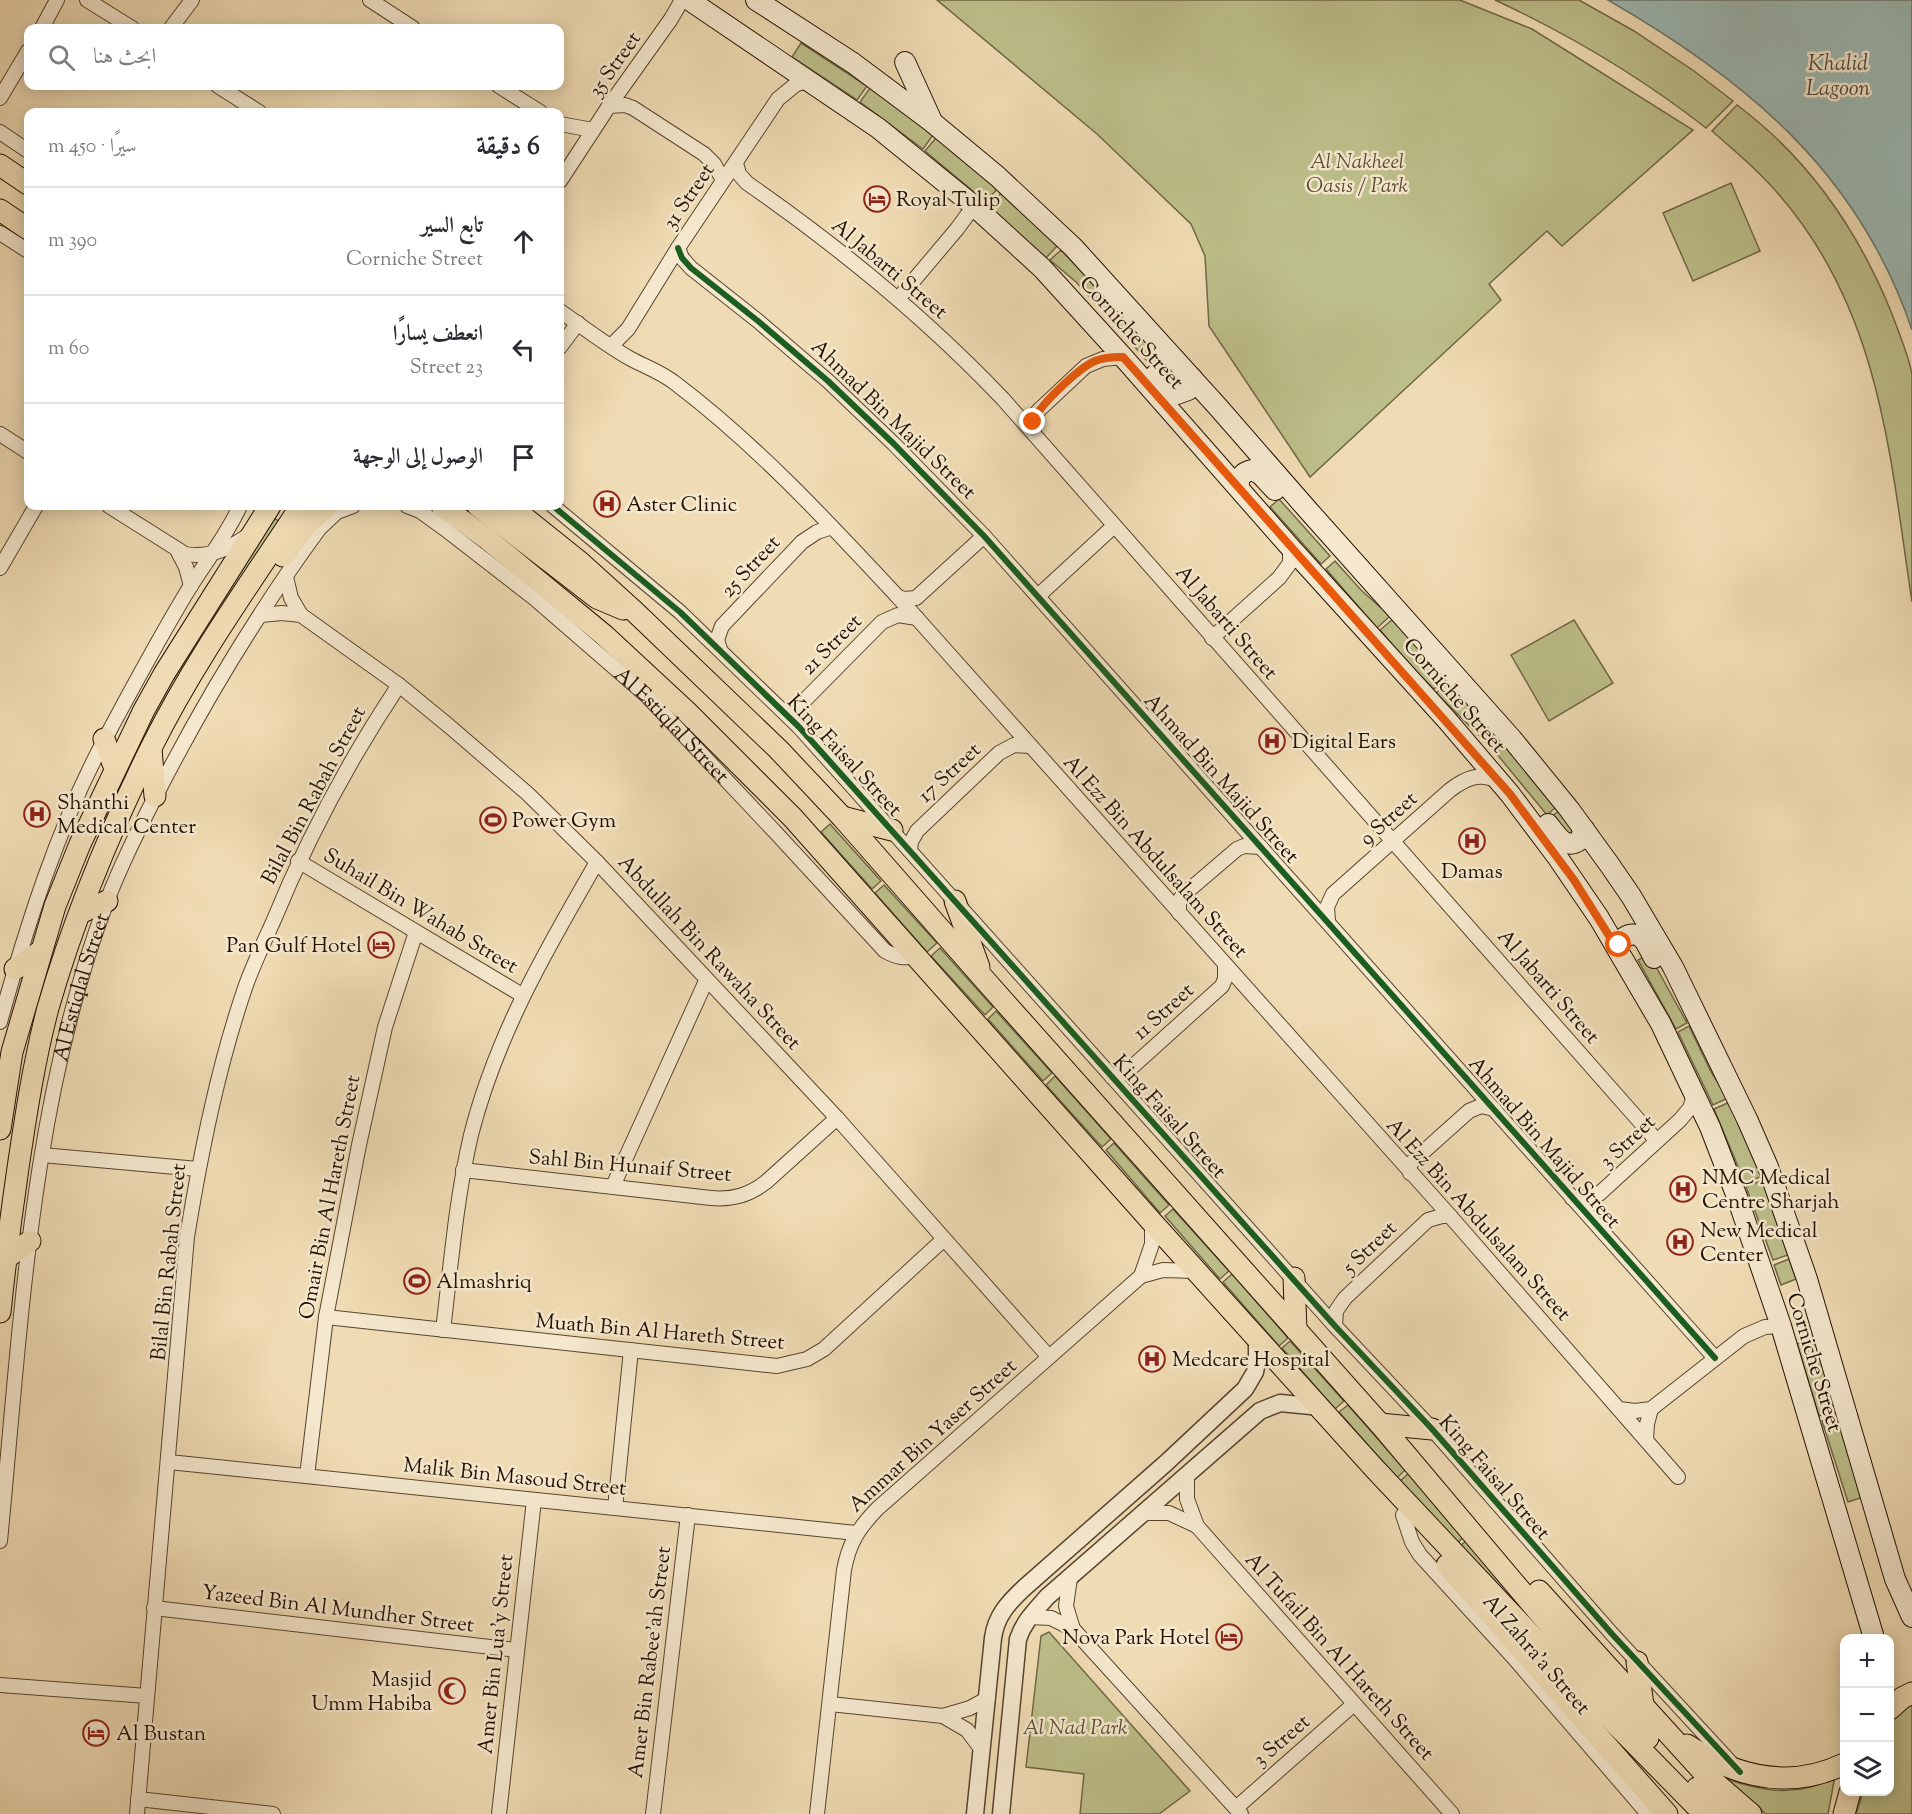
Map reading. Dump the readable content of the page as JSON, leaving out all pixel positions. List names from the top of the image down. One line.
{"streets":{"main road":["Corniche Street","Al Estiqlal Street"],"street":["35 Street","31 Street","Al Jabarti Street","Ahmad Bin Majid Street","25 Street","21 Street","King Faisal Street","17 Street","Bilal Bin Rabah Street","9 Street","Al Ezz Bin Abdulsalam Street","Suhail Bin Wahab Street","Abdullah Bin Rawaha Street","11 Street","3 Street","Sahl Bin Hunaif Street","Omair Bin Al Hareth Street","5 Street","Muath Bin Al Hareth Street","Ammar Bin Yaser Street","Malik Bin Masoud Street","Yazeed Bin Al Mundher Street","Amer Bin Lua'y Street","Al Zahra'a Street","Al Tufail Bin Al Hareth Street","Amer Bin Rabee'ah Street"]},"crossings":[["31 Street","Al Jabarti Street"],["31 Street","Corniche Street"],["31 Street","Ahmad Bin Majid Street"],["31 Street","Al Ezz Bin Abdulsalam Street"],["Al Jabarti Street","9 Street"],["Al Jabarti Street","3 Street"],["Corniche Street","9 Street"],["Corniche Street","3 Street"],["Ahmad Bin Majid Street","9 Street"],["Ahmad Bin Majid Street","3 Street"],["25 Street","King Faisal Street"],["25 Street","Al Ezz Bin Abdulsalam Street"],["21 Street","King Faisal Street"],["21 Street","Al Ezz Bin Abdulsalam Street"],["Al Estiqlal Street","Abdullah Bin Rawaha Street"],["King Faisal Street","17 Street"],["King Faisal Street","11 Street"],["King Faisal Street","5 Street"],["17 Street","Al Ezz Bin Abdulsalam Street"],["Bilal Bin Rabah Street","Suhail Bin Wahab Street"],["Bilal Bin Rabah Street","Abdullah Bin Rawaha Street"],["Bilal Bin Rabah Street","Malik Bin Masoud Street"],["Bilal Bin Rabah Street","Yazeed Bin Al Mundher Street"],["Al Ezz Bin Abdulsalam Street","11 Street"],["Al Ezz Bin Abdulsalam Street","5 Street"],["Suhail Bin Wahab Street","Omair Bin Al Hareth Street"],["Abdullah Bin Rawaha Street","Sahl Bin Hunaif Street"],["Abdullah Bin Rawaha Street","Muath Bin Al Hareth Street"],["Abdullah Bin Rawaha Street","Ammar Bin Yaser Street"],["3 Street","Al Tufail Bin Al Hareth Street"],["Omair Bin Al Hareth Street","Muath Bin Al Hareth Street"],["Omair Bin Al Hareth Street","Malik Bin Masoud Street"],["Ammar Bin Yaser Street","Malik Bin Masoud Street"],["Malik Bin Masoud Street","Amer Bin Lua'y Street"],["Malik Bin Masoud Street","Amer Bin Rabee'ah Street"],["Yazeed Bin Al Mundher Street","Amer Bin Lua'y Street"]],"water":["Khalid Lagoon"],"parks":["Al Nakheel Oasis / Park","Al Nad Park"],"places":{"hotel":["Royal Tulip","Pan Gulf Hotel","Nova Park Hotel","Al Bustan"],"hospital":["Aster Clinic","Digital Ears","Shanthi Medical Center","Damas","NMC Medical Centre Sharjah","New Medical Center","Medcare Hospital"],"sports":["Power Gym","Almashriq"],"mosque":["Masjid Umm Habiba"]},"page":{"search":"ابحث هنا","heading":["6 دقيقة","سيرًا · 450 m"],"list":[["تابع السير","Corniche Street","390 m"],["انعطف يسارًا","23 Street","60 m"],"الوصول إلى الوجهة"],"map_buttons":["+","−"]}}
